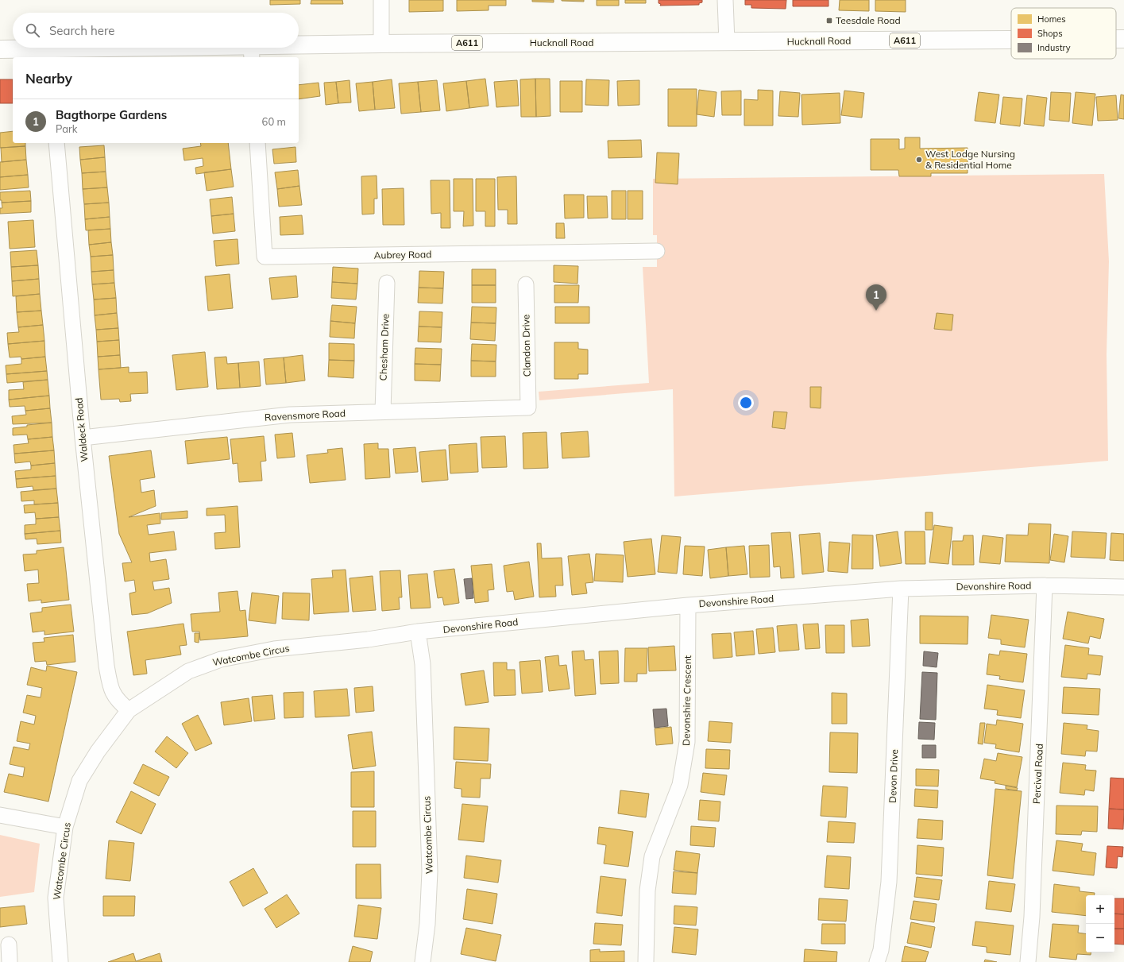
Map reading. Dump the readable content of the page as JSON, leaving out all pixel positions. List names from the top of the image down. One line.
{"streets":{"main road":["A611","Hucknall Road"],"street":["Aubrey Road","Clandon Drive","Chesham Drive","Ravensmore Road","Waldeck Road","Devonshire Road","Watcombe Circus","Devonshire Crescent","Percival Road","Devon Drive"]},"crossings":[["Clandon Drive","Ravensmore Road"],["Chesham Drive","Ravensmore Road"],["Ravensmore Road","Waldeck Road"],["Waldeck Road","Watcombe Circus"],["Devonshire Road","Watcombe Circus"],["Devonshire Road","Devonshire Crescent"],["Devonshire Road","Percival Road"],["Devonshire Road","Devon Drive"]],"places":{"transit":["Teesdale Road"],"other":["West Lodge Nursing & Residential Home"]},"legend":["Homes","Shops","Industry"],"page":{"search":"Search here","heading":"Nearby","list":[{"mark":"1","name":"Bagthorpe Gardens","note":"Park","value":"60 m"}],"pins":"1","map_buttons":["+","−"]}}
